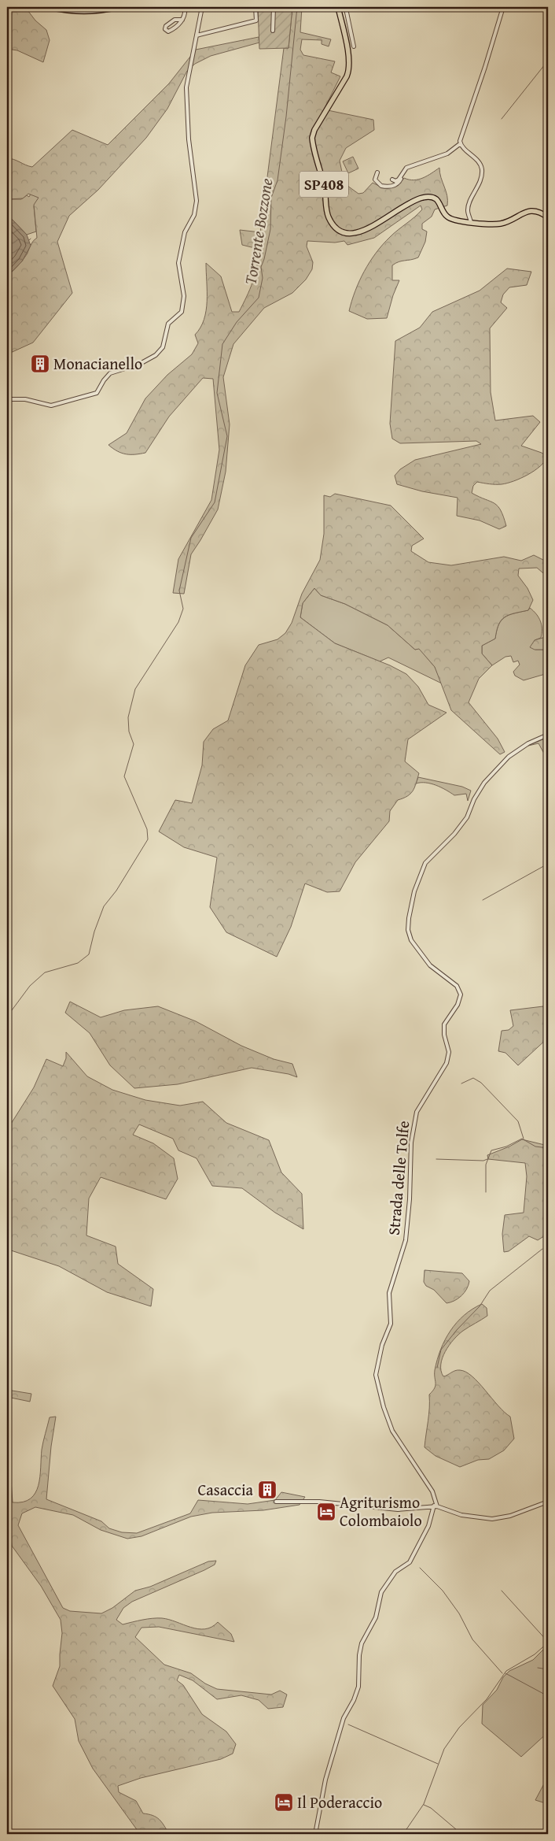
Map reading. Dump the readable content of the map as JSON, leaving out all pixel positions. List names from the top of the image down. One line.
{"streets":{"main road":["SP408"],"street":["Strada delle Tolfe"]},"water":["Torrente Bozzone"],"places":{"building":["Monacianello","Casaccia"],"hotel":["Agriturismo Colombaiolo","Il Poderaccio"]}}
